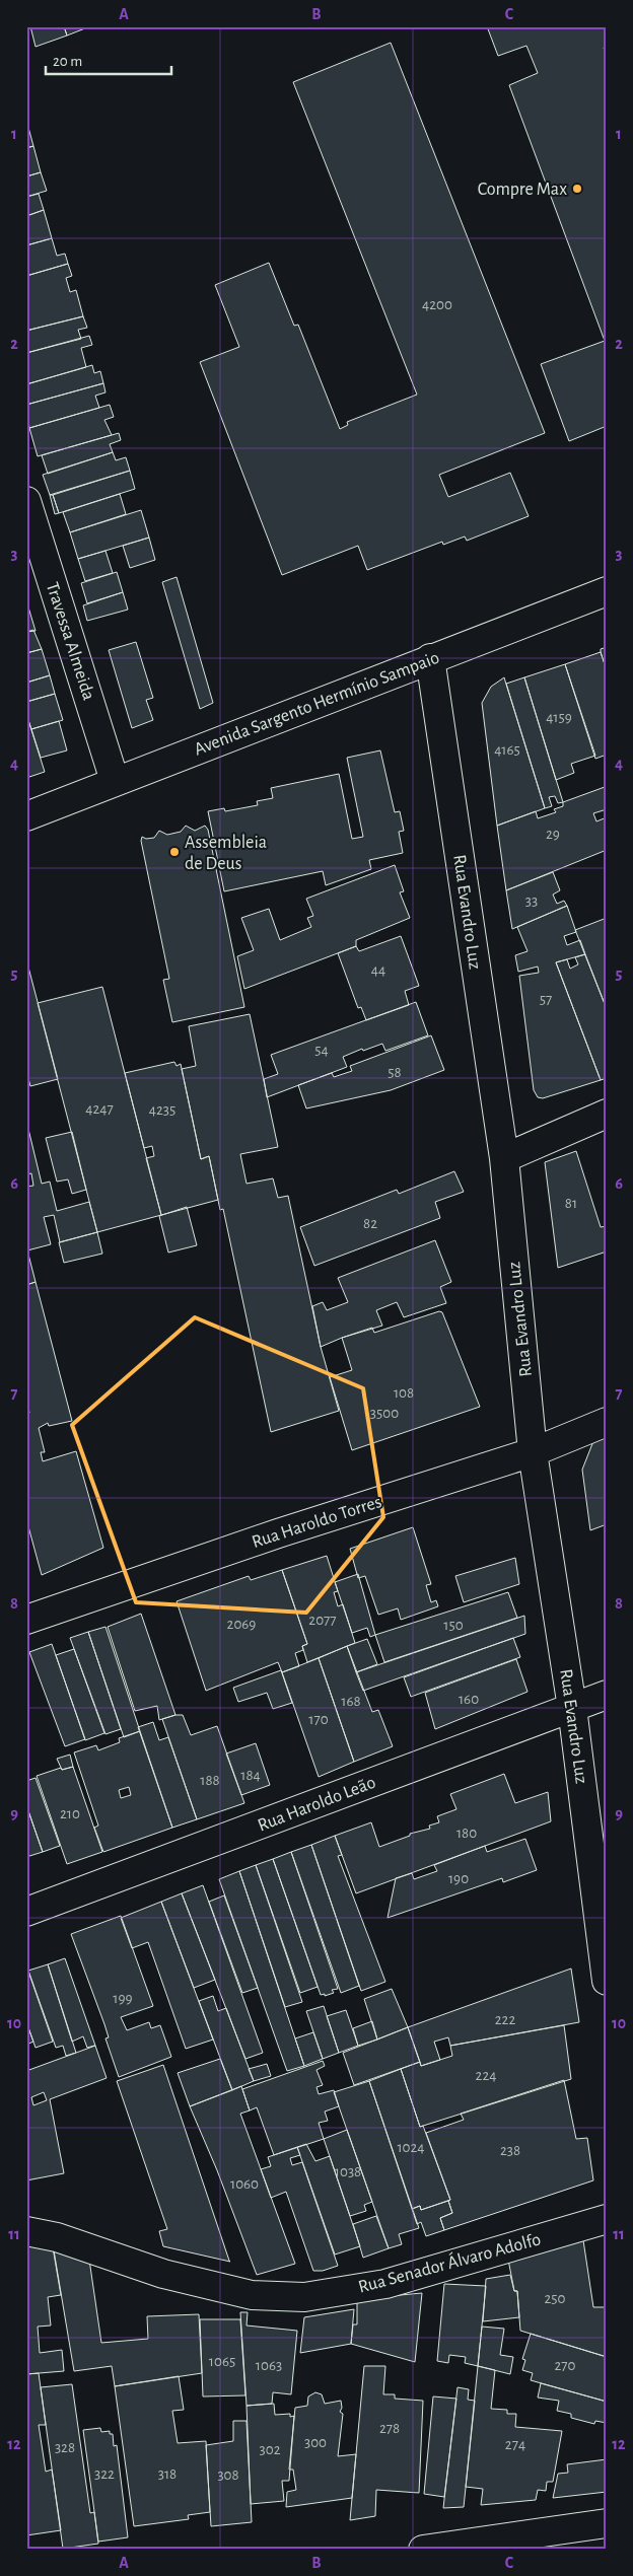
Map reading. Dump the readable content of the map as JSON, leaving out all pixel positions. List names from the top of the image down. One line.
{"streets":{"street":["Travessa Almeida","Avenida Sargento Hermínio Sampaio","Rua Evandro Luz","Rua Haroldo Torres","Rua Haroldo Leão","Rua Senador Álvaro Adolfo"]},"crossings":[["Travessa Almeida","Avenida Sargento Hermínio Sampaio"],["Avenida Sargento Hermínio Sampaio","Rua Evandro Luz"],["Rua Evandro Luz","Rua Haroldo Torres"],["Rua Evandro Luz","Rua Haroldo Leão"]],"places":["Compre Max","Assembleia de Deus"],"house_numbers":["4200","4159","4165","29","33","44","57","54","58","4247","4235","81","82","108","3500","2077","2069","150","160","168","170","184","188","210","180","190","199","222","224","1024","238","1038","1060","250","1065","1063","270","278","300","274","328","302","322","318","308"],"scale_bar":"20 m","grid":{"columns":["A","B","C"],"rows":["1","2","3","4","5","6","7","8","9","10","11","12"]}}
